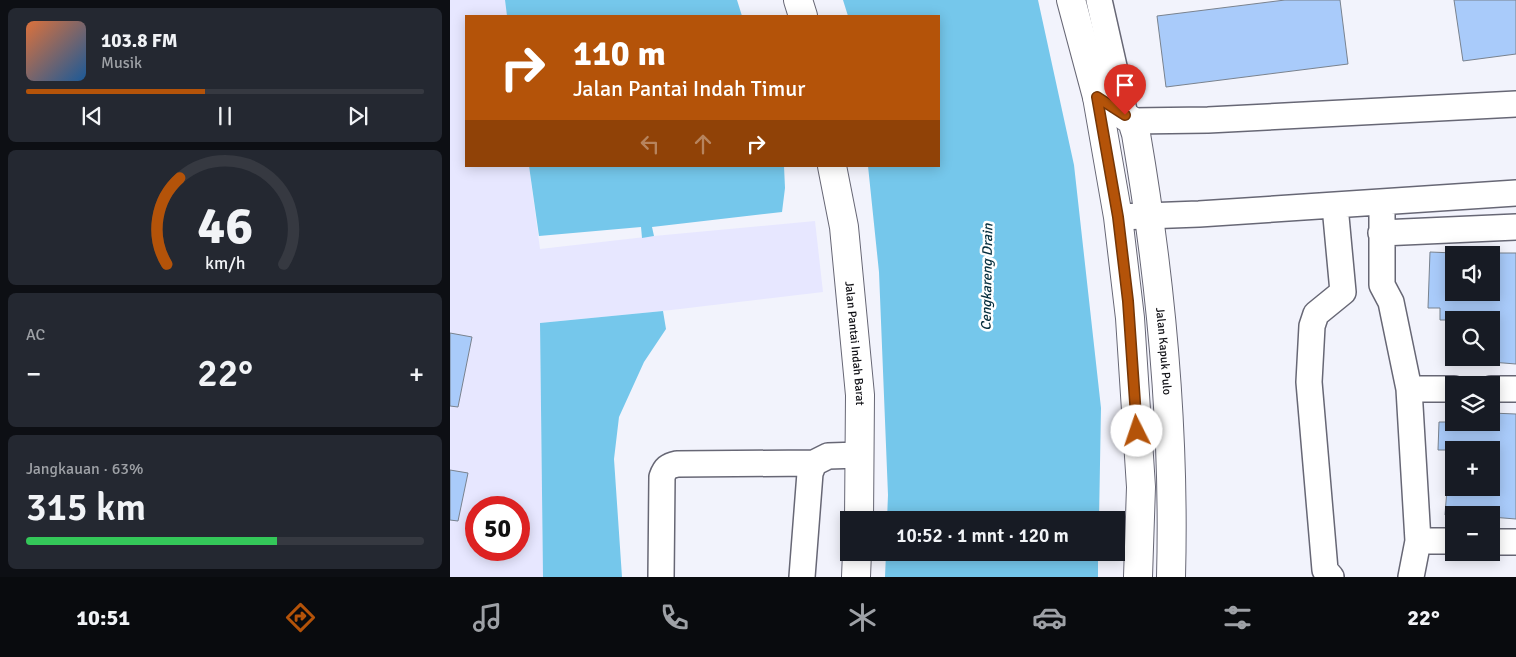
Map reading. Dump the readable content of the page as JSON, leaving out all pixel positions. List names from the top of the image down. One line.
{"streets":{"main road":["Jalan Pantai Indah Barat","Jalan Kapuk Pulo"]},"water":["Cengkareng Drain"],"page":{"turn":["110 m","Jalan Pantai Indah Timur"],"song":["103.8 FM","Musik"],"map_buttons":["+","−"],"tile":["AC",["Jangkauan · 63%","315 km"]],"heat":["−","22°","+"],"limit":"50","trip":"10:52 · 1 mnt · 120 m","tabs":["10:51","22°"],"gauge":["46","km/h"]}}
